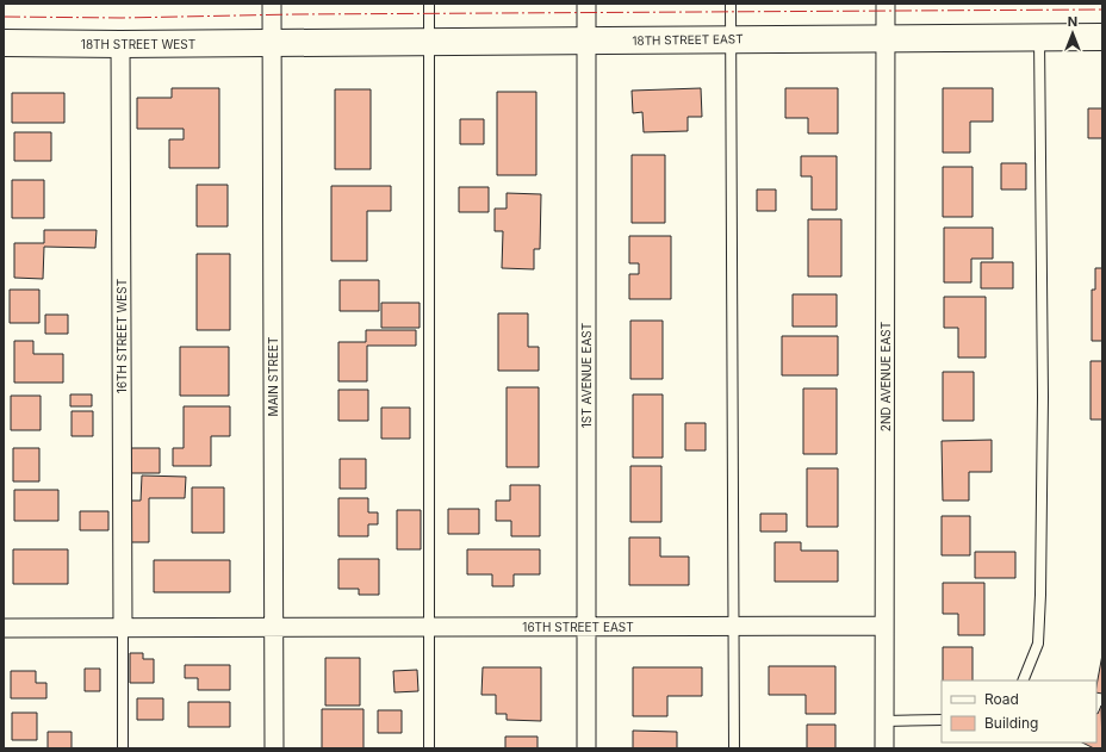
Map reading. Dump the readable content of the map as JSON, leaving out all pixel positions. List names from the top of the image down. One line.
{"streets":{"street":["18TH STREET EAST","18TH STREET WEST","16TH STREET WEST","1ST AVENUE EAST","MAIN STREET","2ND AVENUE EAST","16TH STREET EAST"]},"crossings":[["18TH STREET EAST","18TH STREET WEST"],["18TH STREET EAST","1ST AVENUE EAST"],["18TH STREET EAST","MAIN STREET"],["18TH STREET EAST","2ND AVENUE EAST"],["18TH STREET WEST","16TH STREET WEST"],["18TH STREET WEST","MAIN STREET"],["1ST AVENUE EAST","16TH STREET EAST"],["MAIN STREET","16TH STREET EAST"],["2ND AVENUE EAST","16TH STREET EAST"]],"legend":["Road","Building"],"north":"top"}
